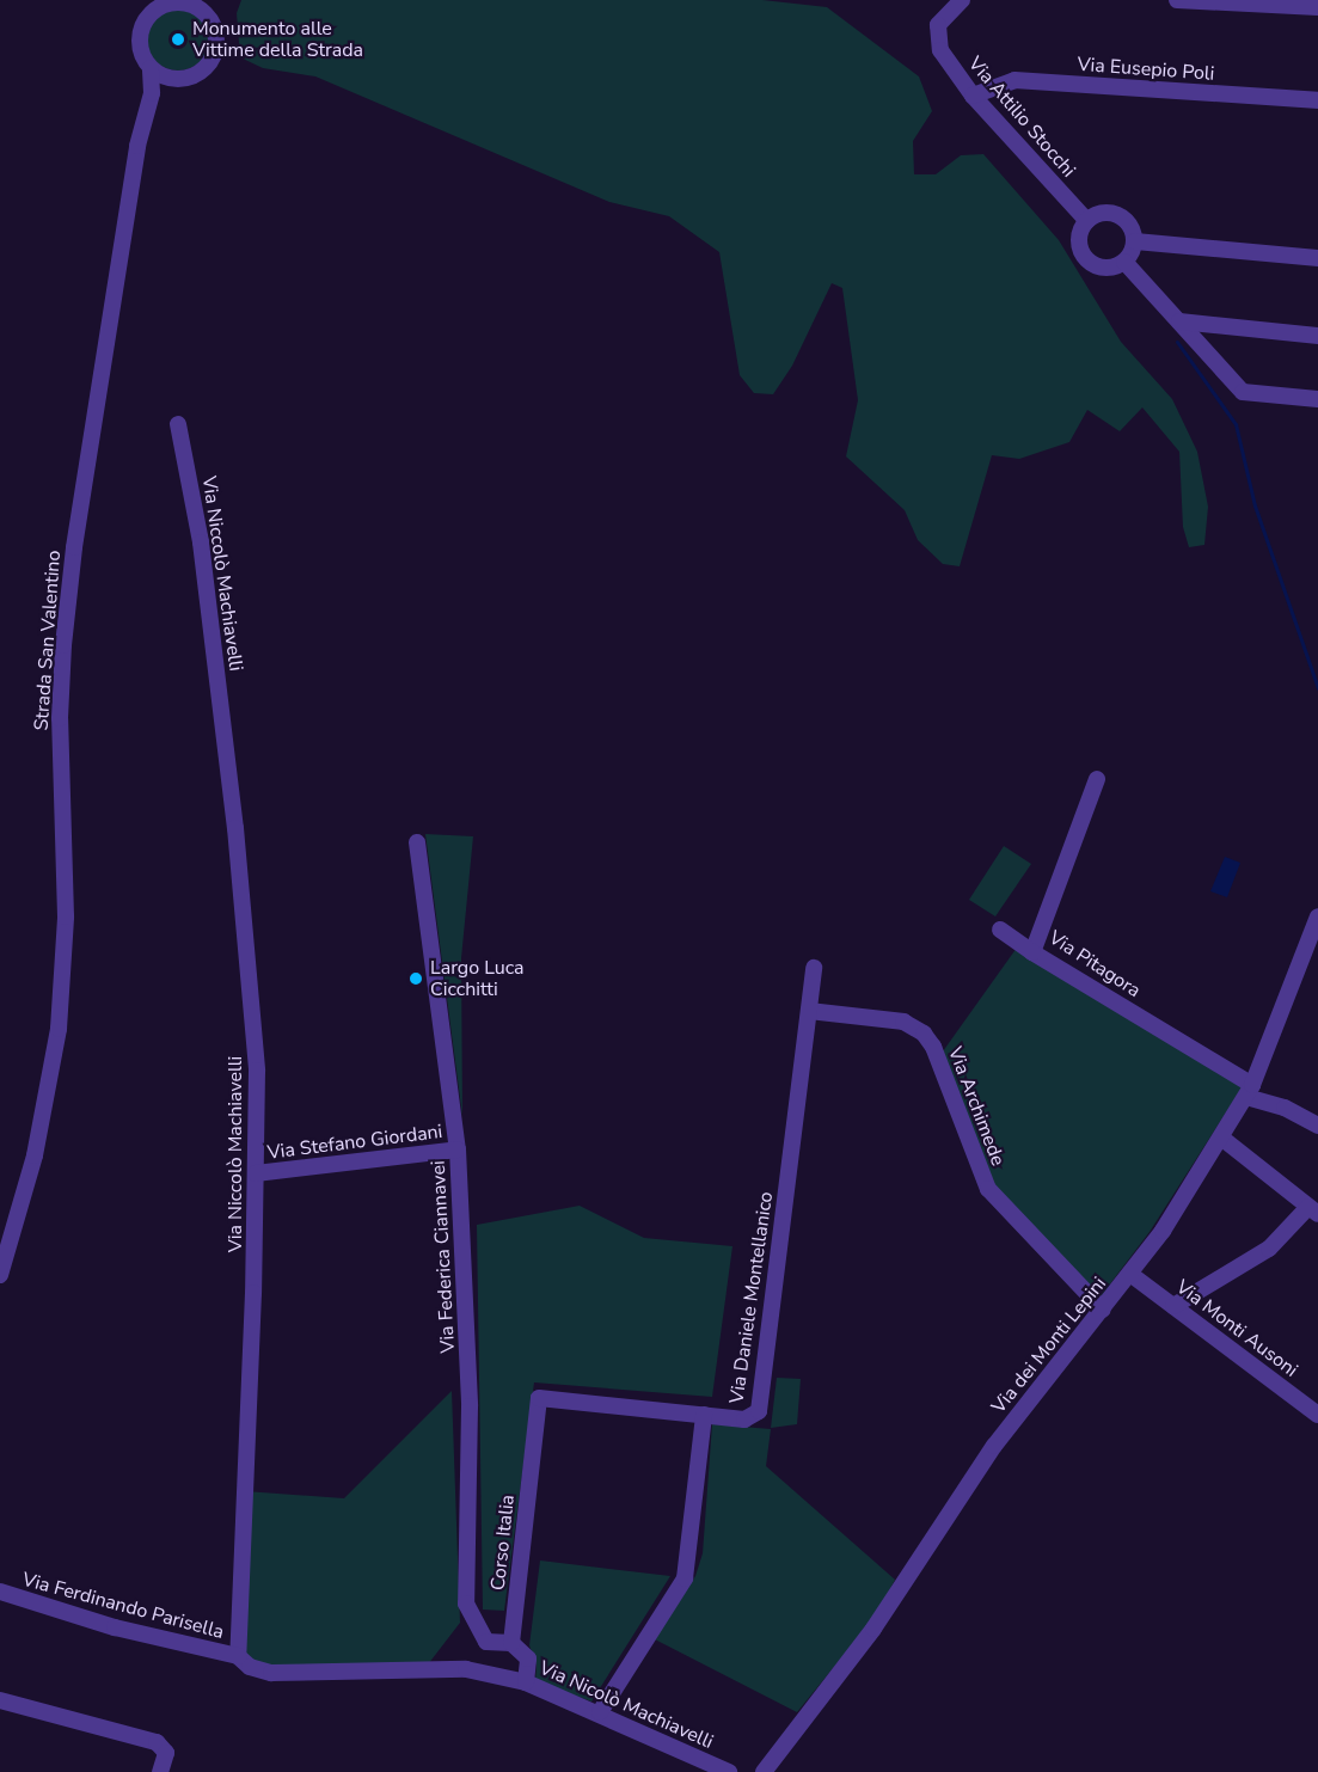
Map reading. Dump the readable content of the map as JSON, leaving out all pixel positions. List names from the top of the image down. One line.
{"streets":{"street":["Via Eusepio Poli","Via Attilio Stocchi","Via Niccolò Machiavelli","Strada San Valentino","Via Pitagora","Via Archimede","Via Stefano Giordani","Via Federica Ciannavei","Via Daniele Montellanico","Via Monti Ausoni","Via dei Monti Lepini","Corso Italia","Via Ferdinando Parisella","Via Nicolò Machiavelli"]},"crossings":[["Via Eusepio Poli","Via Attilio Stocchi"],["Via Niccolò Machiavelli","Via Stefano Giordani"],["Via Niccolò Machiavelli","Via Ferdinando Parisella"],["Via Niccolò Machiavelli","Via Nicolò Machiavelli"],["Via Pitagora","Via dei Monti Lepini"],["Via Archimede","Via Daniele Montellanico"],["Via Archimede","Via dei Monti Lepini"],["Via Stefano Giordani","Via Federica Ciannavei"],["Via Federica Ciannavei","Corso Italia"],["Via Daniele Montellanico","Corso Italia"],["Via Monti Ausoni","Via dei Monti Lepini"],["Via Ferdinando Parisella","Via Nicolò Machiavelli"]],"places":["Monumento alle Vittime della Strada","Largo Luca Cicchitti"]}
